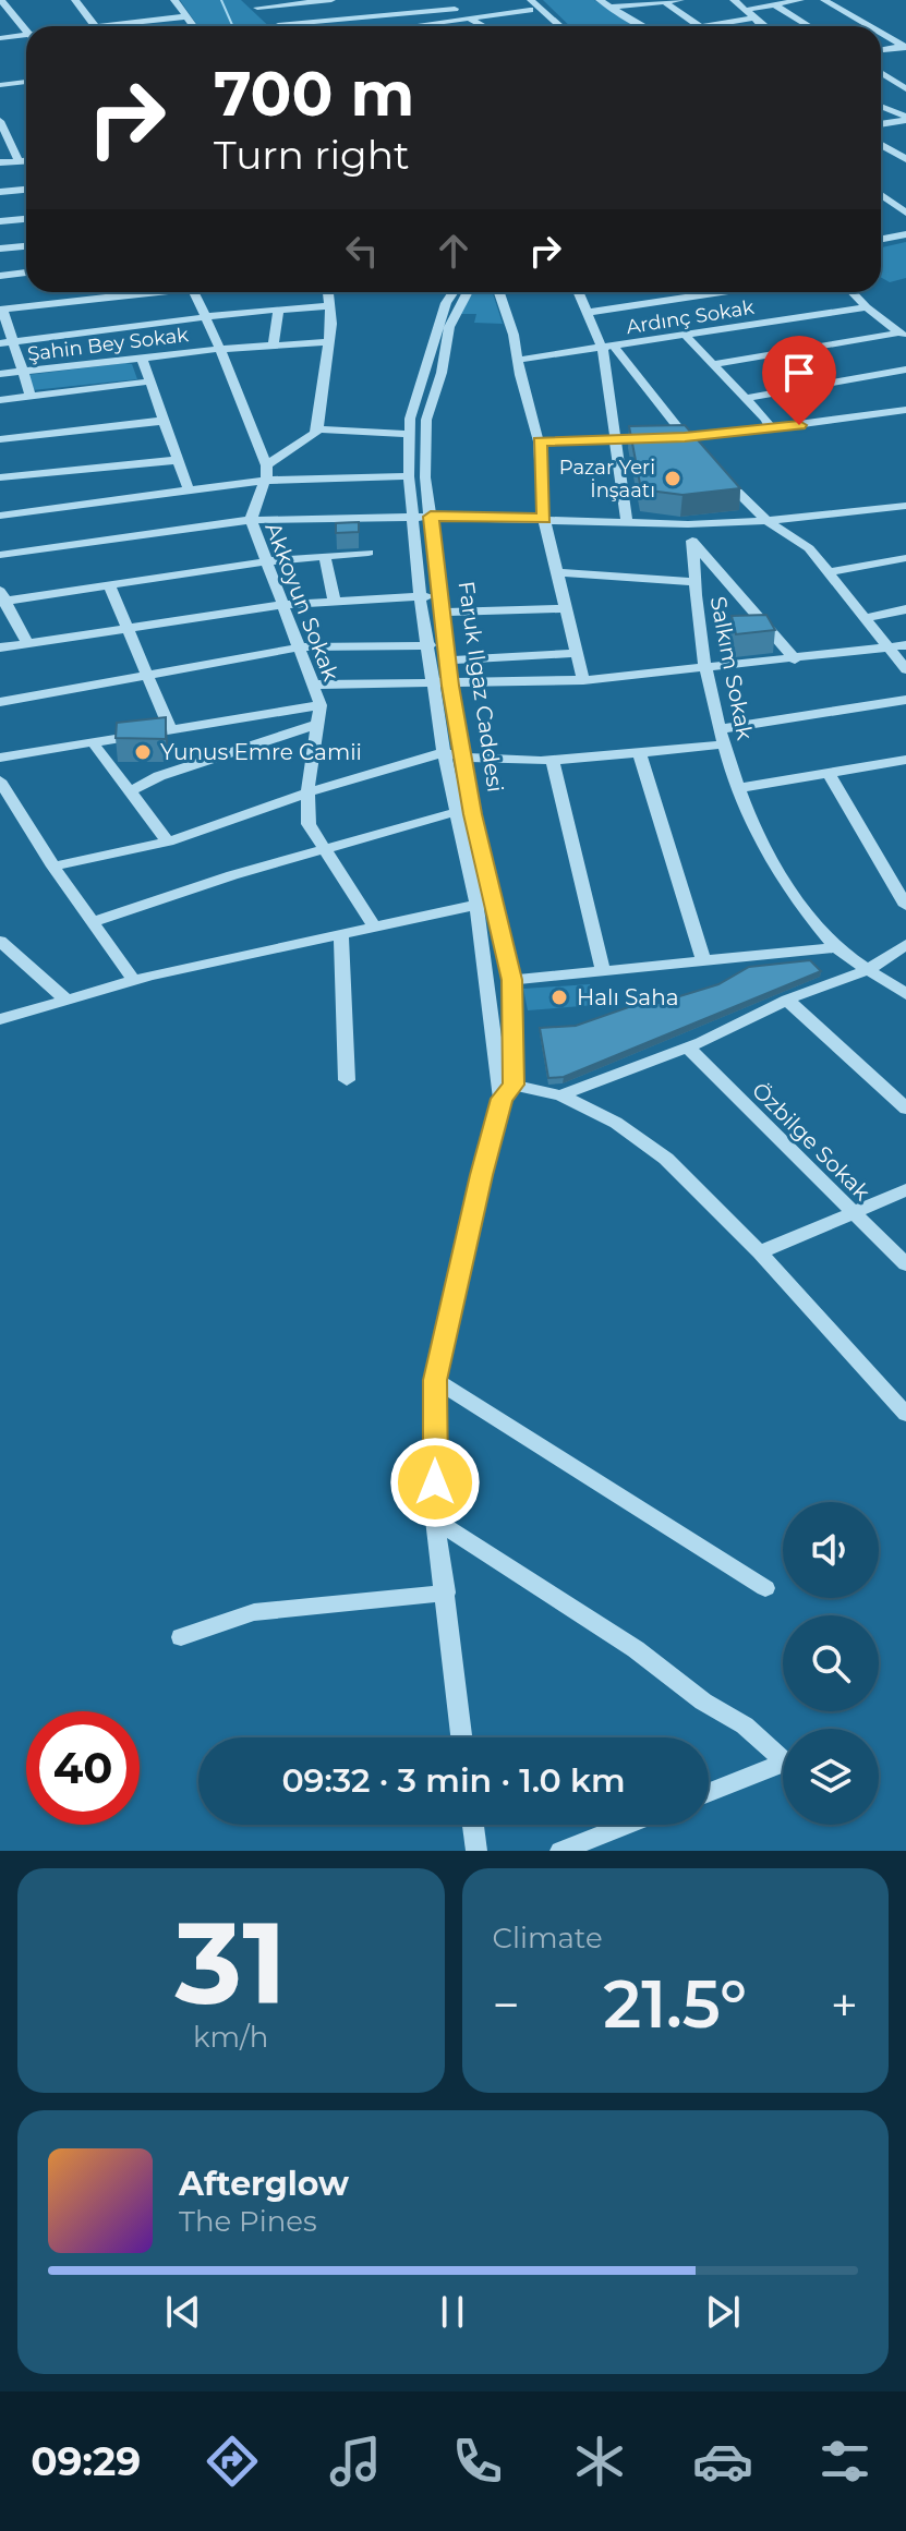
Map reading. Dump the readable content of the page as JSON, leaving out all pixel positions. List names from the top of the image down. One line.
{"streets":{"street":["Ardınç Sokak","Şahin Bey Sokak","Akkoyun Sokak","Salkım Sokak","Faruk Ilgaz Caddesi","Özbilge Sokak"]},"places":["Pazar Yeri İnşaatı","Yunus Emre Camii","Halı Saha"],"page":{"turn":["700 m","Turn right"],"limit":"40","trip":"09:32 · 3 min · 1.0 km","tile":[["31","km/h"],"Climate"],"heat":["−","21.5°","+"],"song":["Afterglow","The Pines"],"tabs":"09:29"}}
